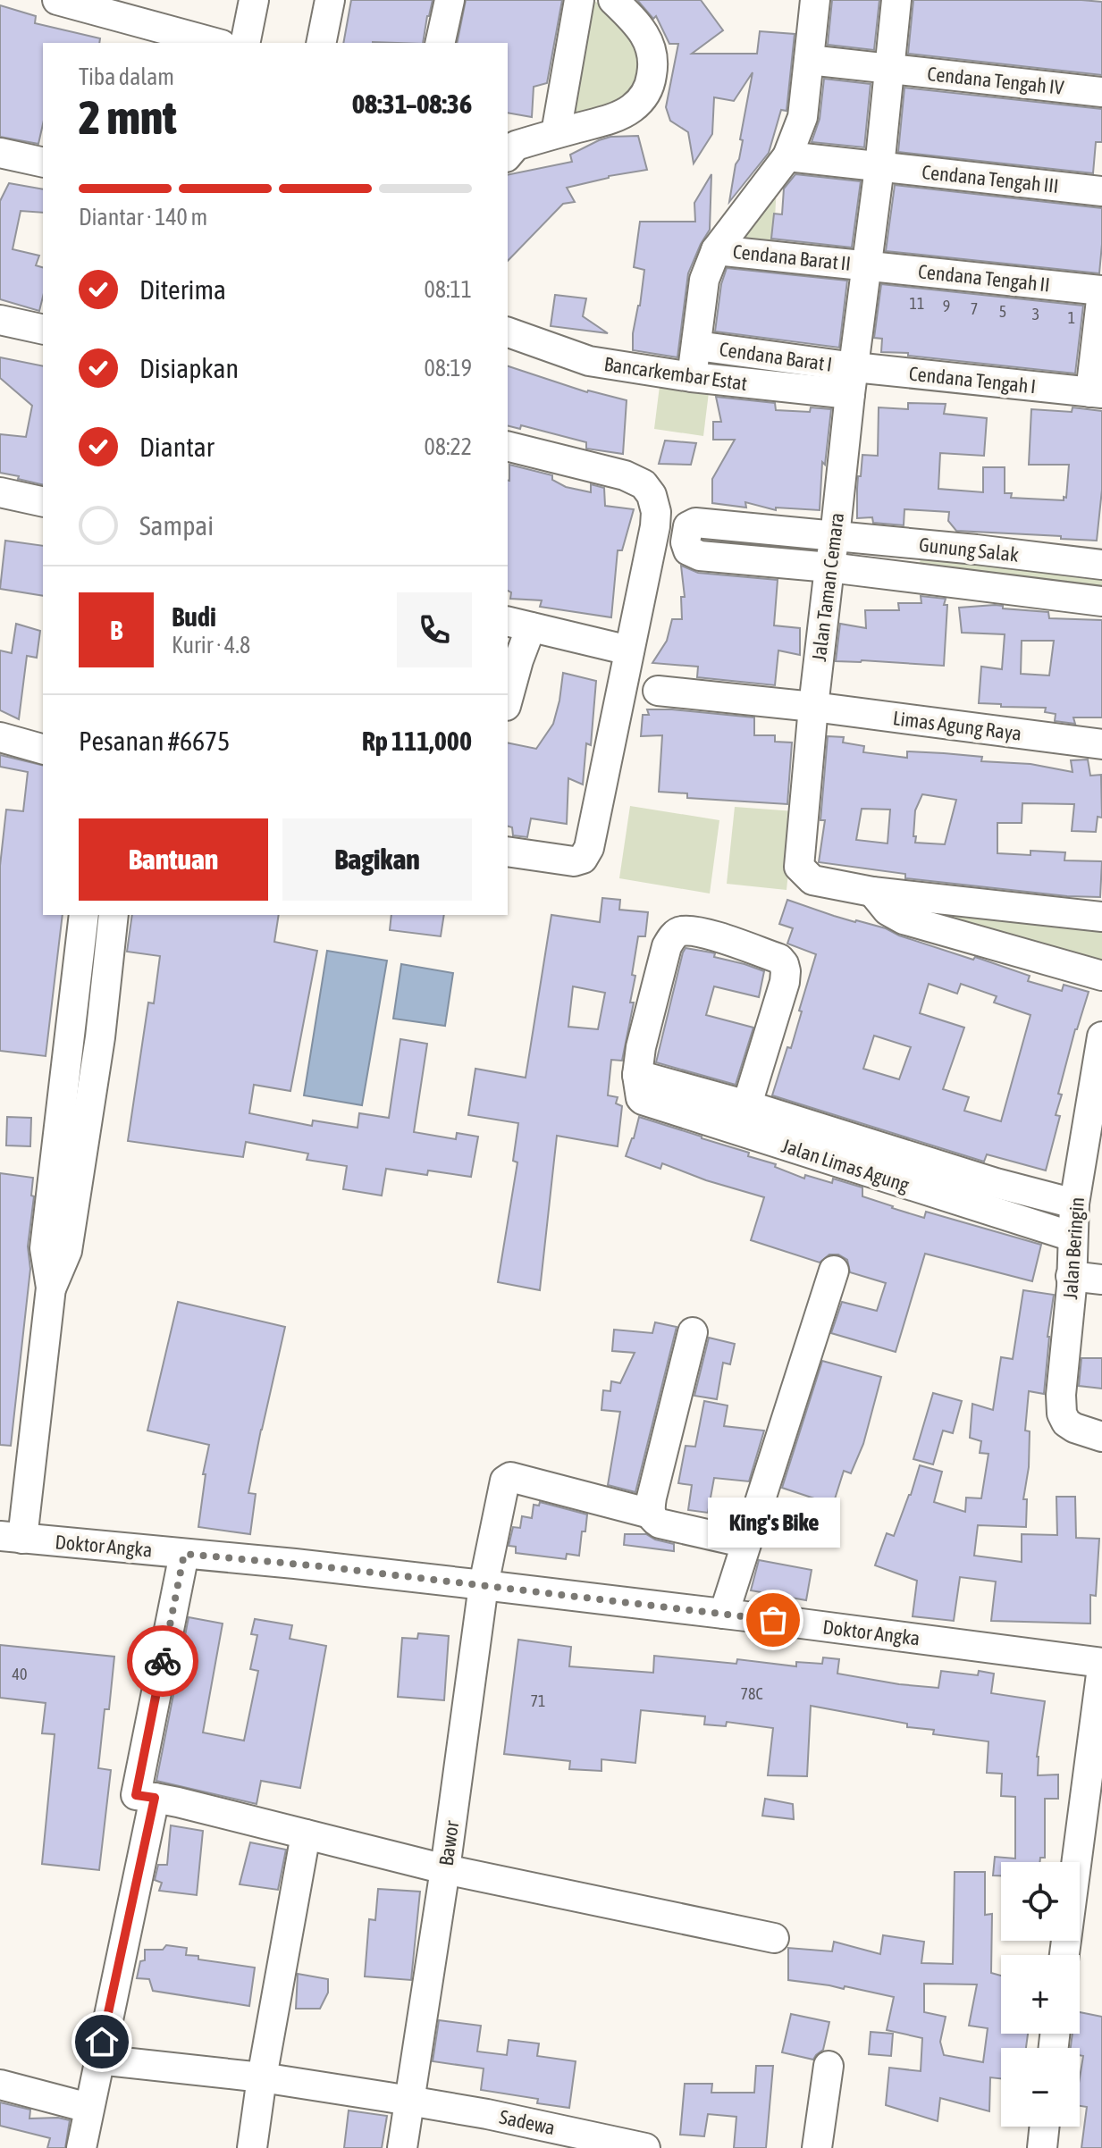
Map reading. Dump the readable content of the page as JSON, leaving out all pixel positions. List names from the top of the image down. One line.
{"streets":{"street":["Cendana Tengah IV","Cendana Tengah III","Cendana Barat II","Cendana Tengah II","Cendana Barat I","Bancarkembar Estat","Cendana Tengah I","Gunung Salak","Jalan Taman Cemara","Limas Agung Raya","Jalan Limas Agung","Jalan Beringin","Doktor Angka","Bawor","Sadewa"]},"crossings":[["Cendana Tengah IV","Jalan Taman Cemara"],["Cendana Tengah III","Jalan Taman Cemara"],["Cendana Barat II","Cendana Tengah II"],["Cendana Barat II","Jalan Taman Cemara"],["Cendana Tengah II","Jalan Taman Cemara"],["Cendana Barat I","Bancarkembar Estat"],["Cendana Barat I","Cendana Tengah I"],["Cendana Barat I","Jalan Taman Cemara"],["Bancarkembar Estat","Cendana Tengah I"],["Bancarkembar Estat","Jalan Taman Cemara"],["Cendana Tengah I","Jalan Taman Cemara"],["Gunung Salak","Jalan Taman Cemara"],["Jalan Taman Cemara","Limas Agung Raya"],["Jalan Limas Agung","Jalan Beringin"],["Doktor Angka","Bawor"],["Bawor","Sadewa"]],"places":["King's Bike"],"house_numbers":["11","9","7","5","3","1","40","78C","71"],"page":{"heading":["2 mnt","Tiba dalam","08:31–08:36"],"panel":["Budi","Kurir · 4.8","Pesanan #6675","Rp 111,000"],"bar":"Diantar · 140 m","list":[["Diterima","08:11"],["Disiapkan","08:19"],["Diantar","08:22"],"Sampai"],"round":"B","buttons":["Bantuan","Bagikan"],"bubble":"King's Bike","map_buttons":["+","−"]}}
